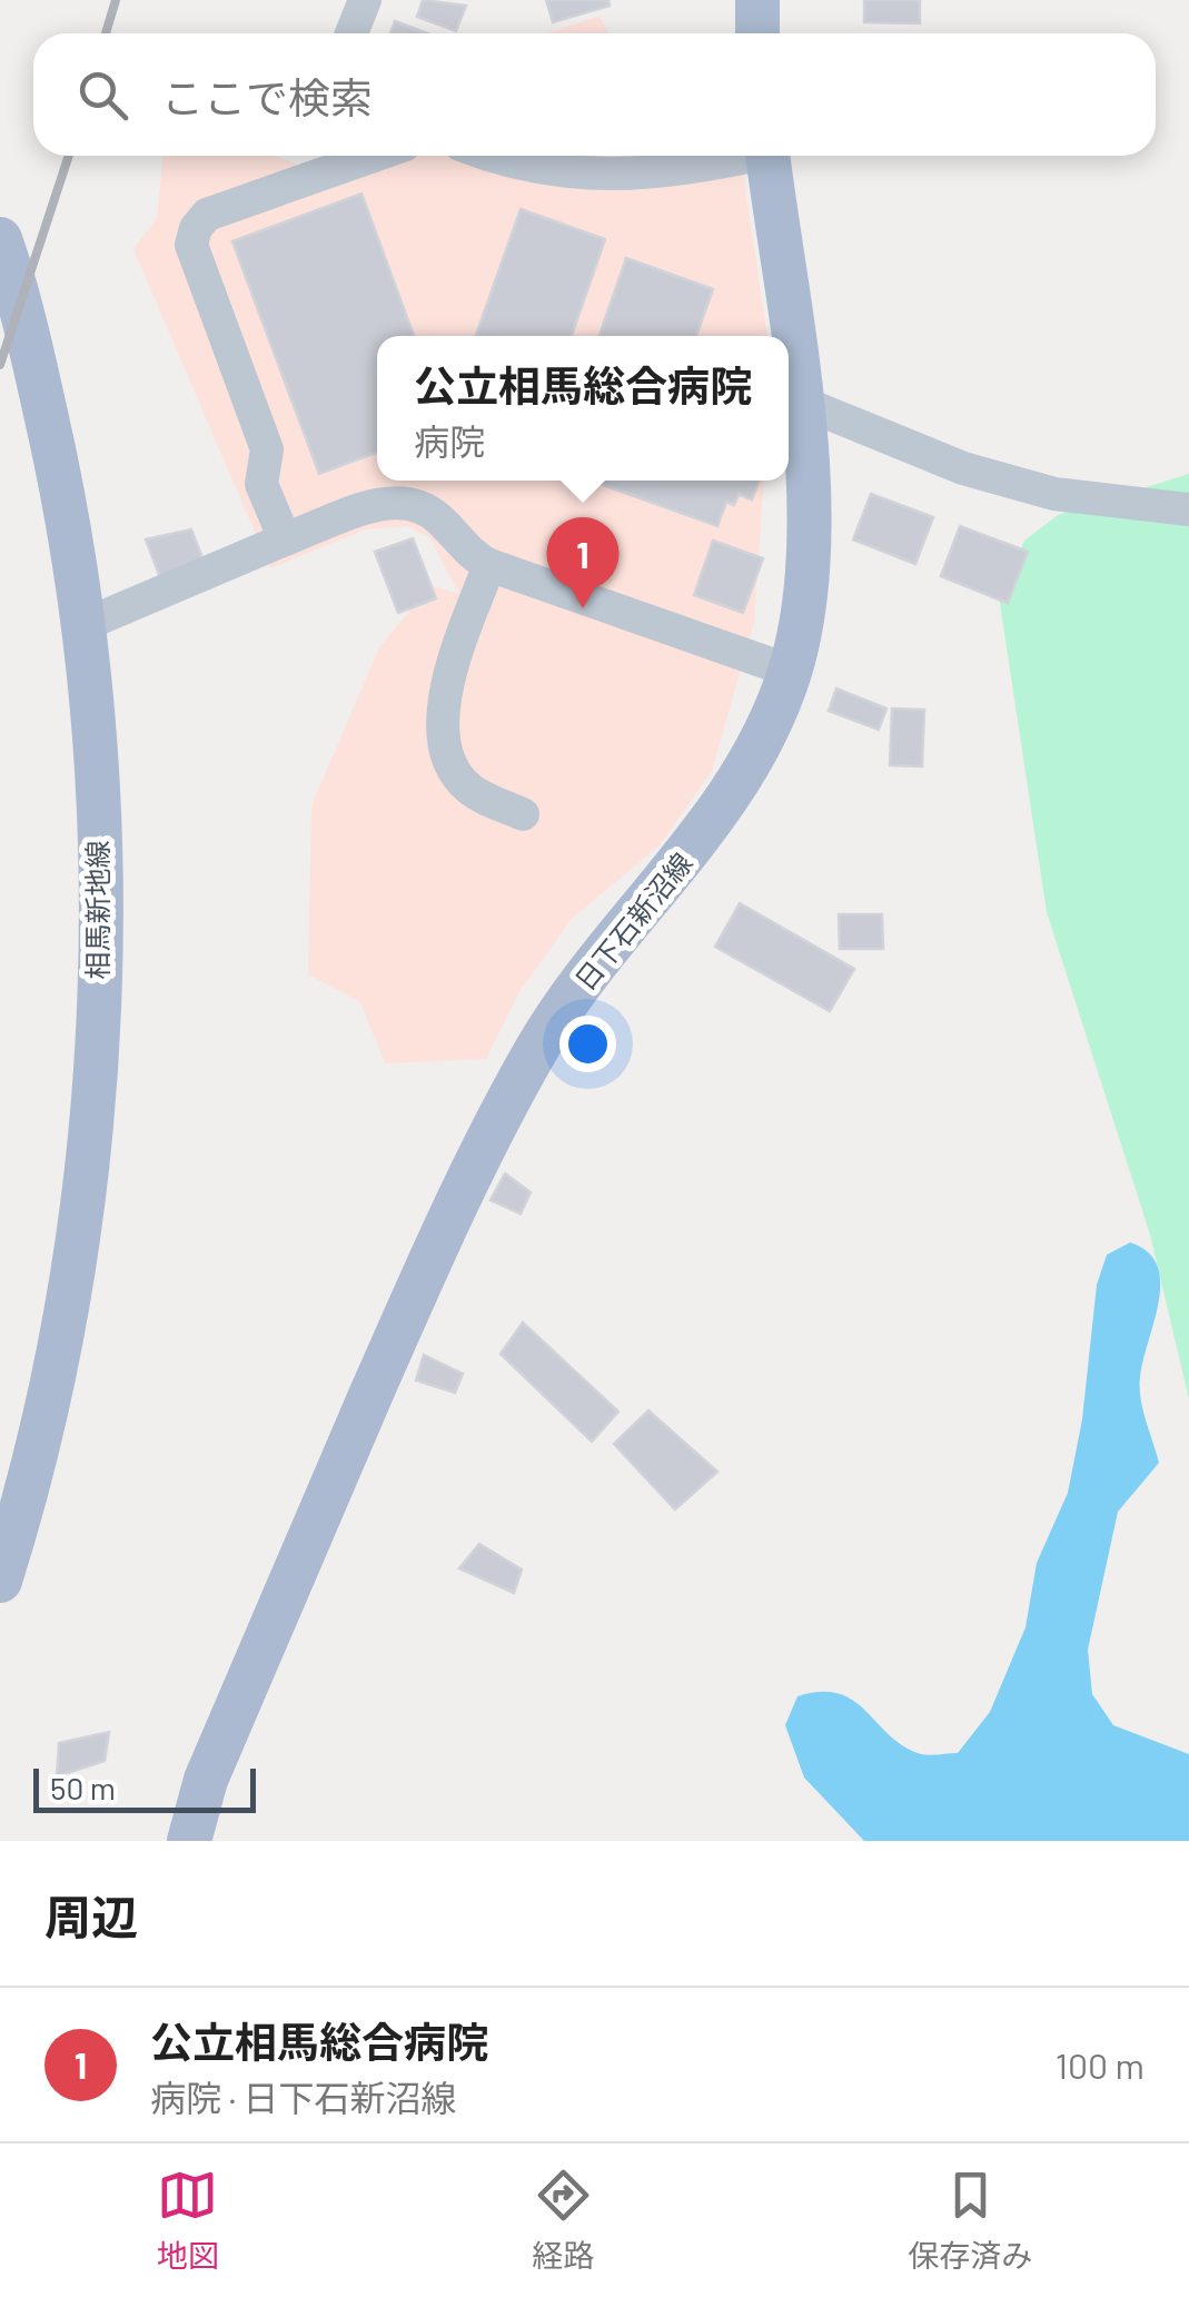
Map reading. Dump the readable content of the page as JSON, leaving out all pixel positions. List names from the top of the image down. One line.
{"streets":{"main road":["相馬新地線","日下石新沼線"]},"scale_bar":"50 m","page":{"search":"ここで検索","popup":["公立相馬総合病院","病院"],"pins":"1","scale":"50 m","heading":"周辺","list":[{"mark":"1","name":"公立相馬総合病院","note":"病院 · 日下石新沼線","value":"100 m"}],"nav":["地図","経路","保存済み"]}}
